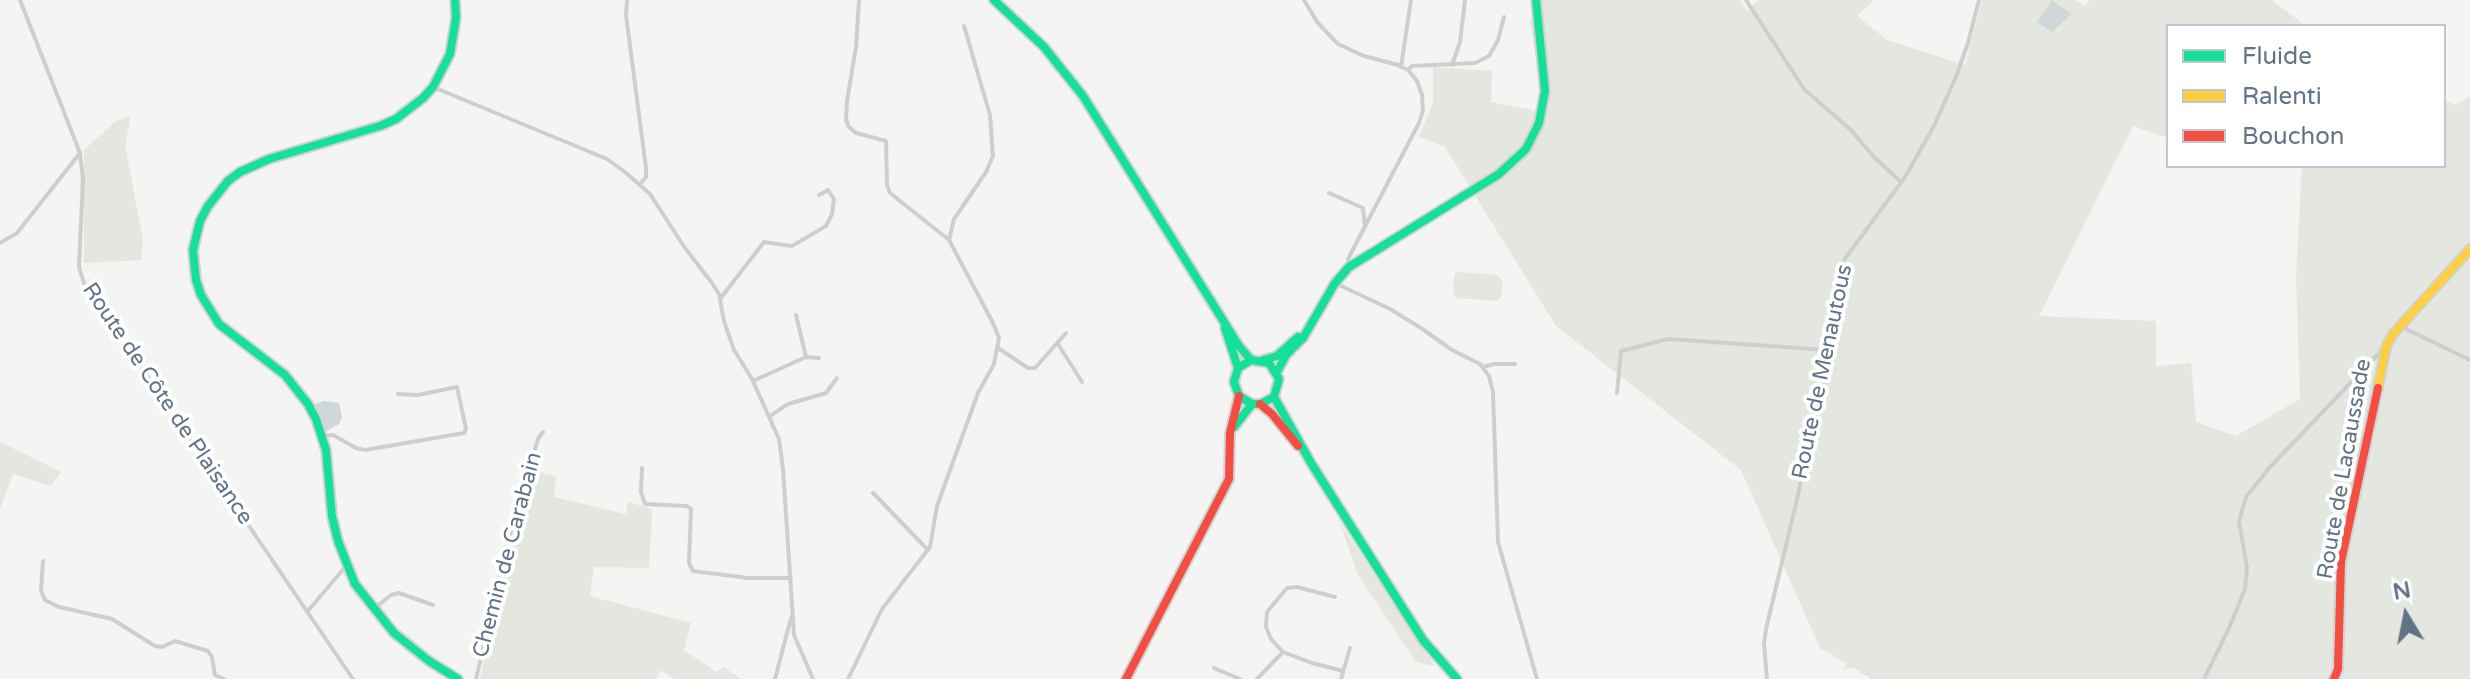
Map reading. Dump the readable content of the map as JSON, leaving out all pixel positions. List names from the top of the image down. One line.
{"streets":{"main road":["Route de Lacaussade"],"street":["Route de Menautous","Route de Côte de Plaisance","Chemin de Carabain"]},"legend":["Fluide","Ralenti","Bouchon"],"north":"top"}
